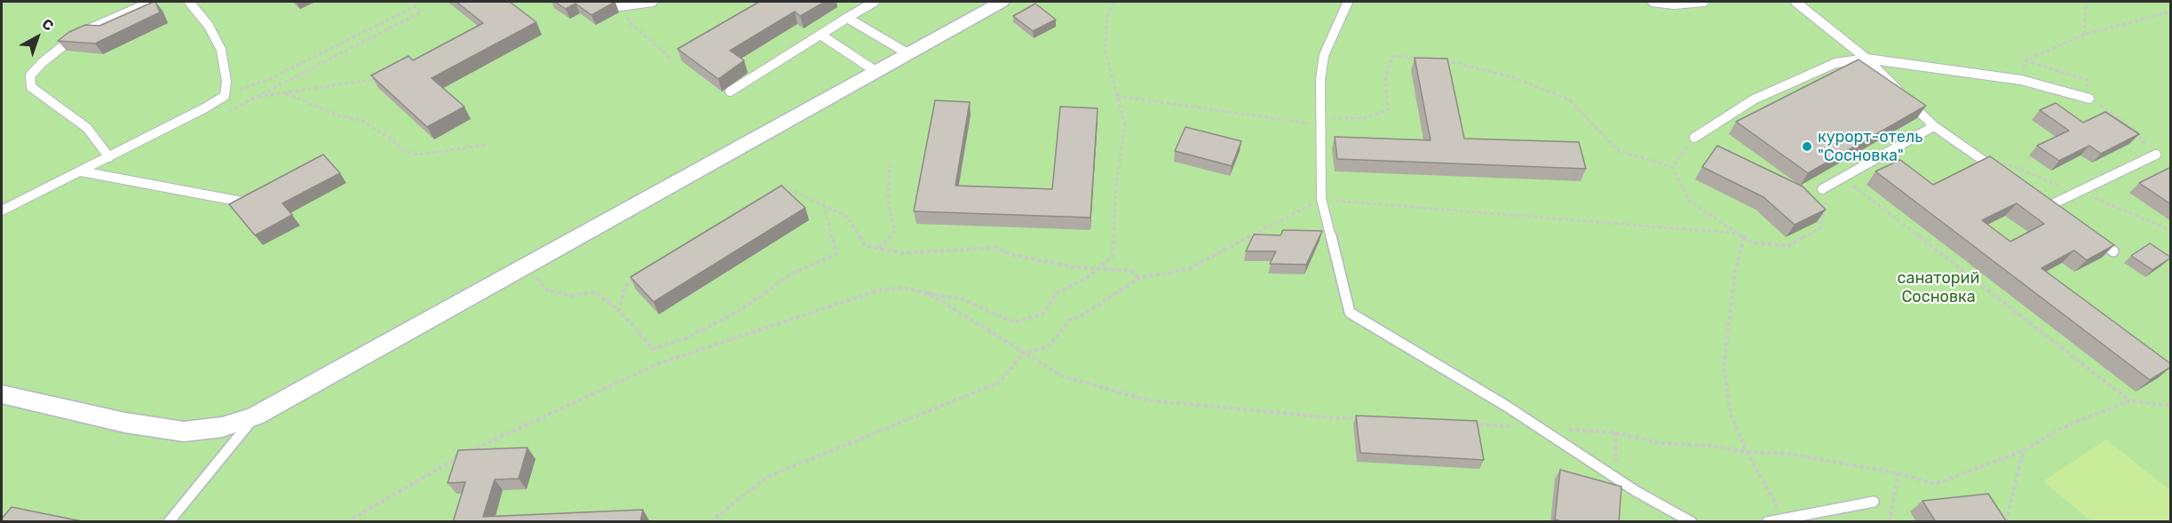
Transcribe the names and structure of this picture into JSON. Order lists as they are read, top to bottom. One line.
{"parks":["санаторий Сосновка"],"places":["курорт-отель \"Сосновка\""],"north":"top right"}
